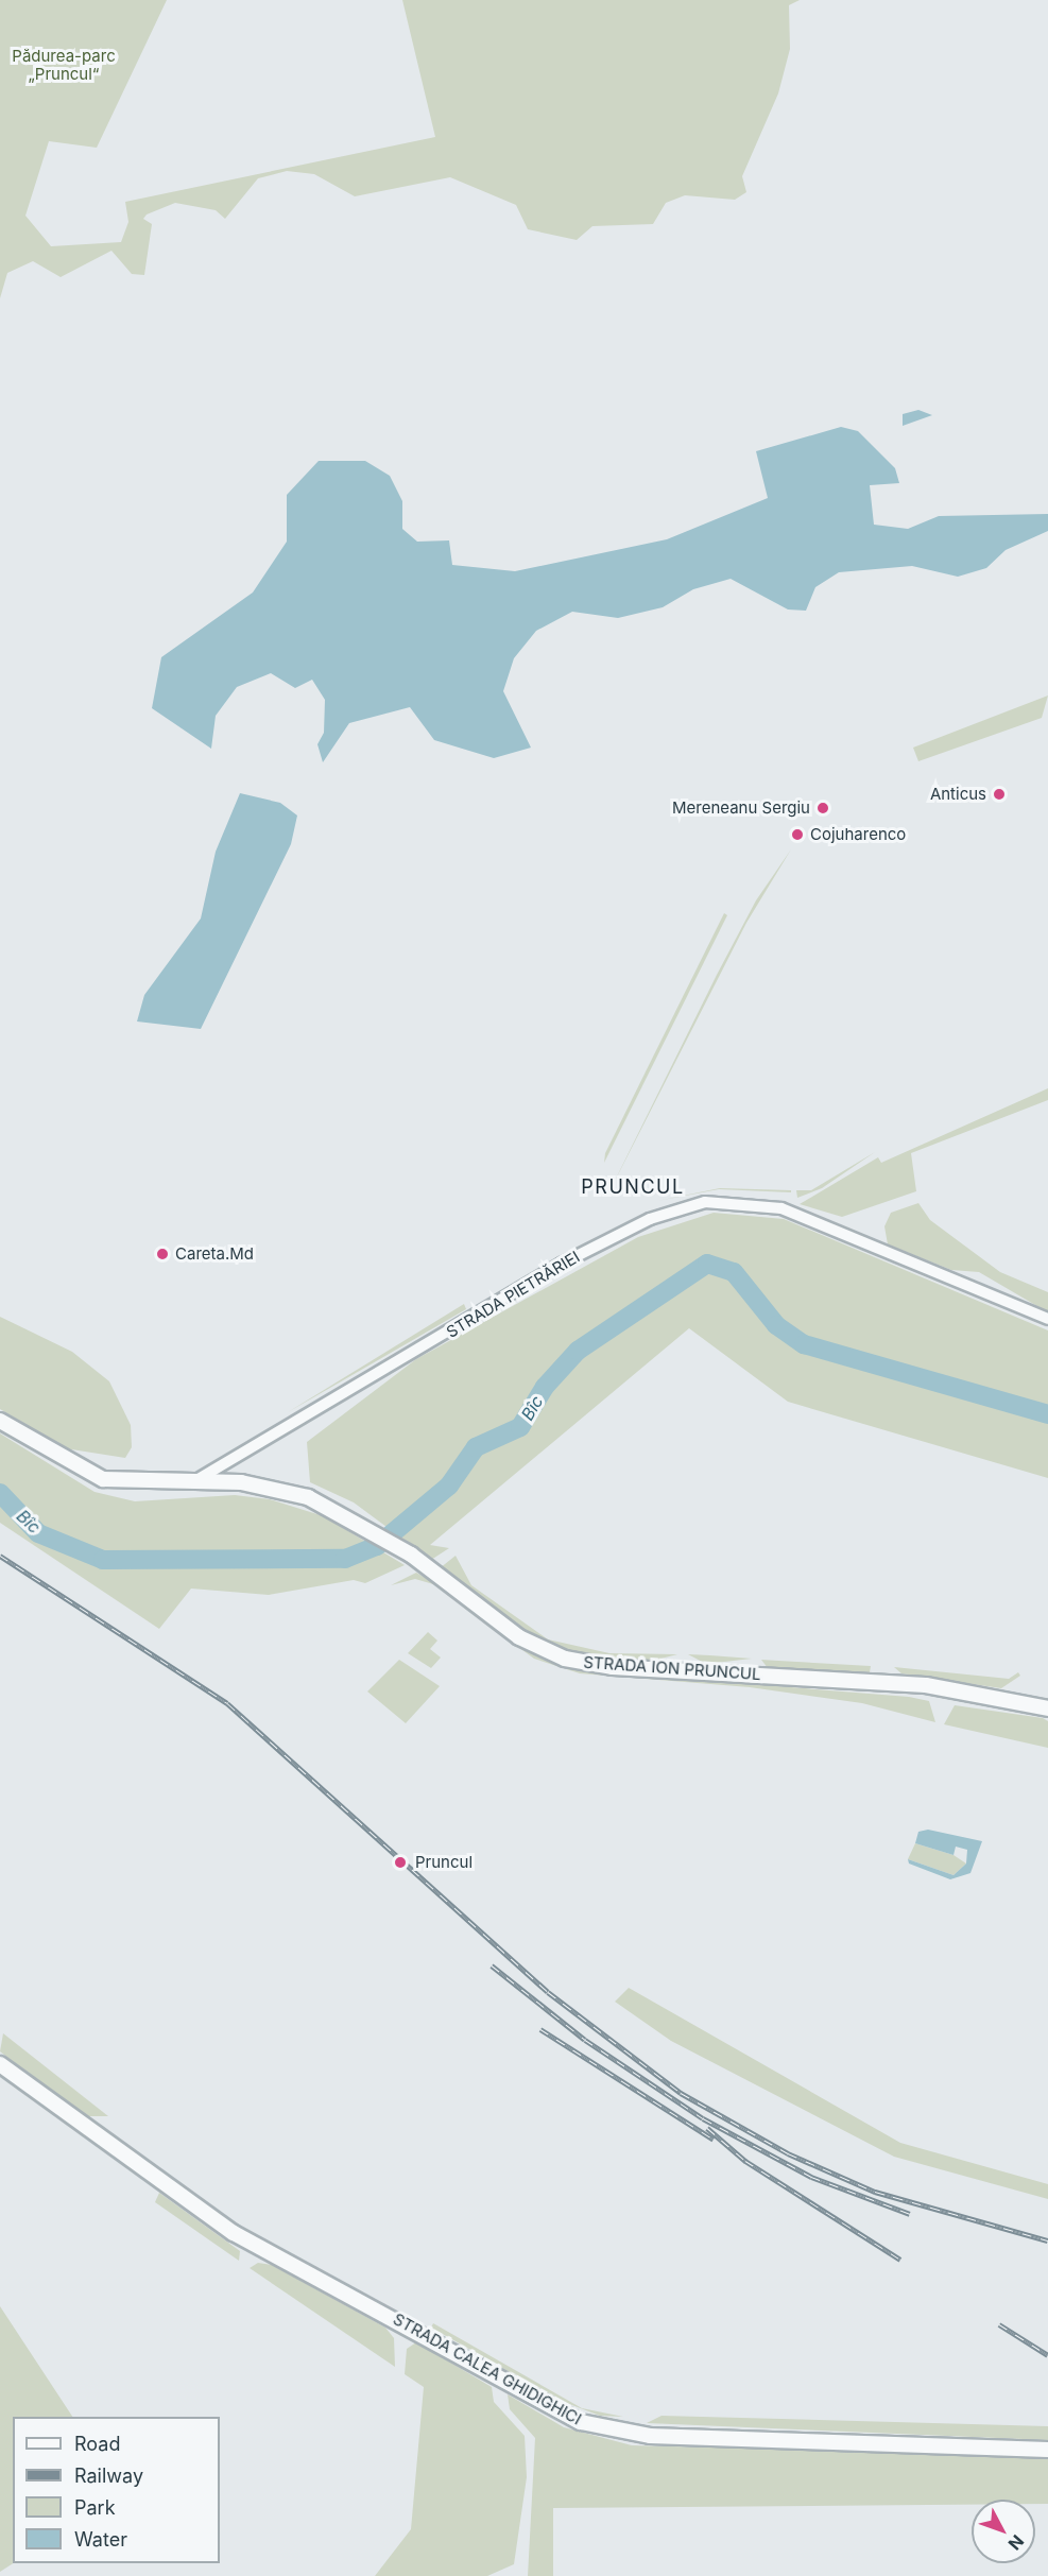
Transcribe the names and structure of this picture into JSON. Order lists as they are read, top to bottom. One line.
{"streets":{"street":["STRADA PIETRĂRIEI","STRADA ION PRUNCUL","STRADA CALEA GHIDIGHICI"]},"crossings":[["STRADA PIETRĂRIEI","STRADA ION PRUNCUL"]],"districts":["PRUNCUL"],"water":["Bîc"],"parks":["Pădurea-parc „Pruncul“"],"places":["Anticus","Mereneanu Sergiu","Cojuharenco","Careta.Md","Pruncul"],"legend":["Road","Railway","Park","Water"],"north":"bottom right"}
